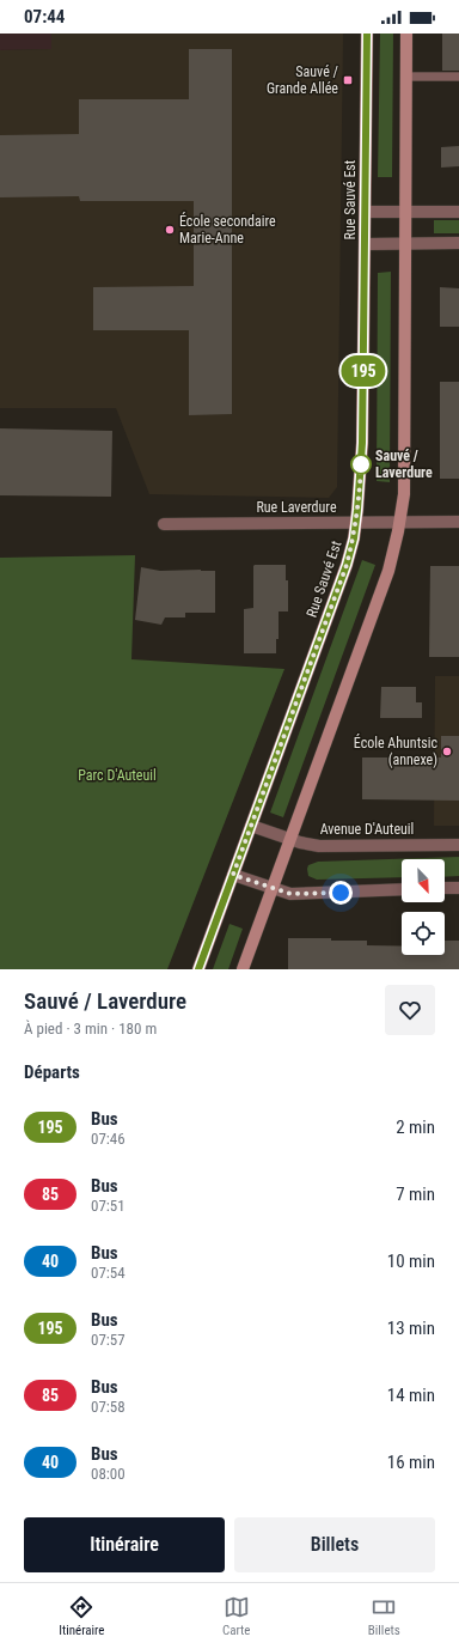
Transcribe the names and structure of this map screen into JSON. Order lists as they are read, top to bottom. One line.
{"streets":{"main road":["Rue Sauvé Est"],"street":["Rue Laverdure","Avenue D'Auteuil"]},"crossings":[["Rue Sauvé Est","Rue Laverdure"],["Rue Sauvé Est","Avenue D'Auteuil"]],"parks":["Parc D'Auteuil"],"places":{"transit":["Sauvé / Grande Allée"],"other":["École secondaire Marie-Anne","Sauvé / Laverdure","École Ahuntsic (annexe)"]},"lines":["bus line 195"],"north":"bottom right","page":{"status":"07:44","on_map":"195","heading":[["Sauvé / Laverdure","À pied · 3 min · 180 m"],"Départs"],"list":[{"mark":"195","name":"Bus","note":"07:46","value":"2 min"},{"mark":"85","name":"Bus","note":"07:51","value":"7 min"},{"mark":"40","name":"Bus","note":"07:54","value":"10 min"},{"mark":"195","name":"Bus","note":"07:57","value":"13 min"},{"mark":"85","name":"Bus","note":"07:58","value":"14 min"},{"mark":"40","name":"Bus","note":"08:00","value":"16 min"}],"buttons":["Itinéraire","Billets"],"tabs":["Itinéraire","Carte","Billets"]}}
